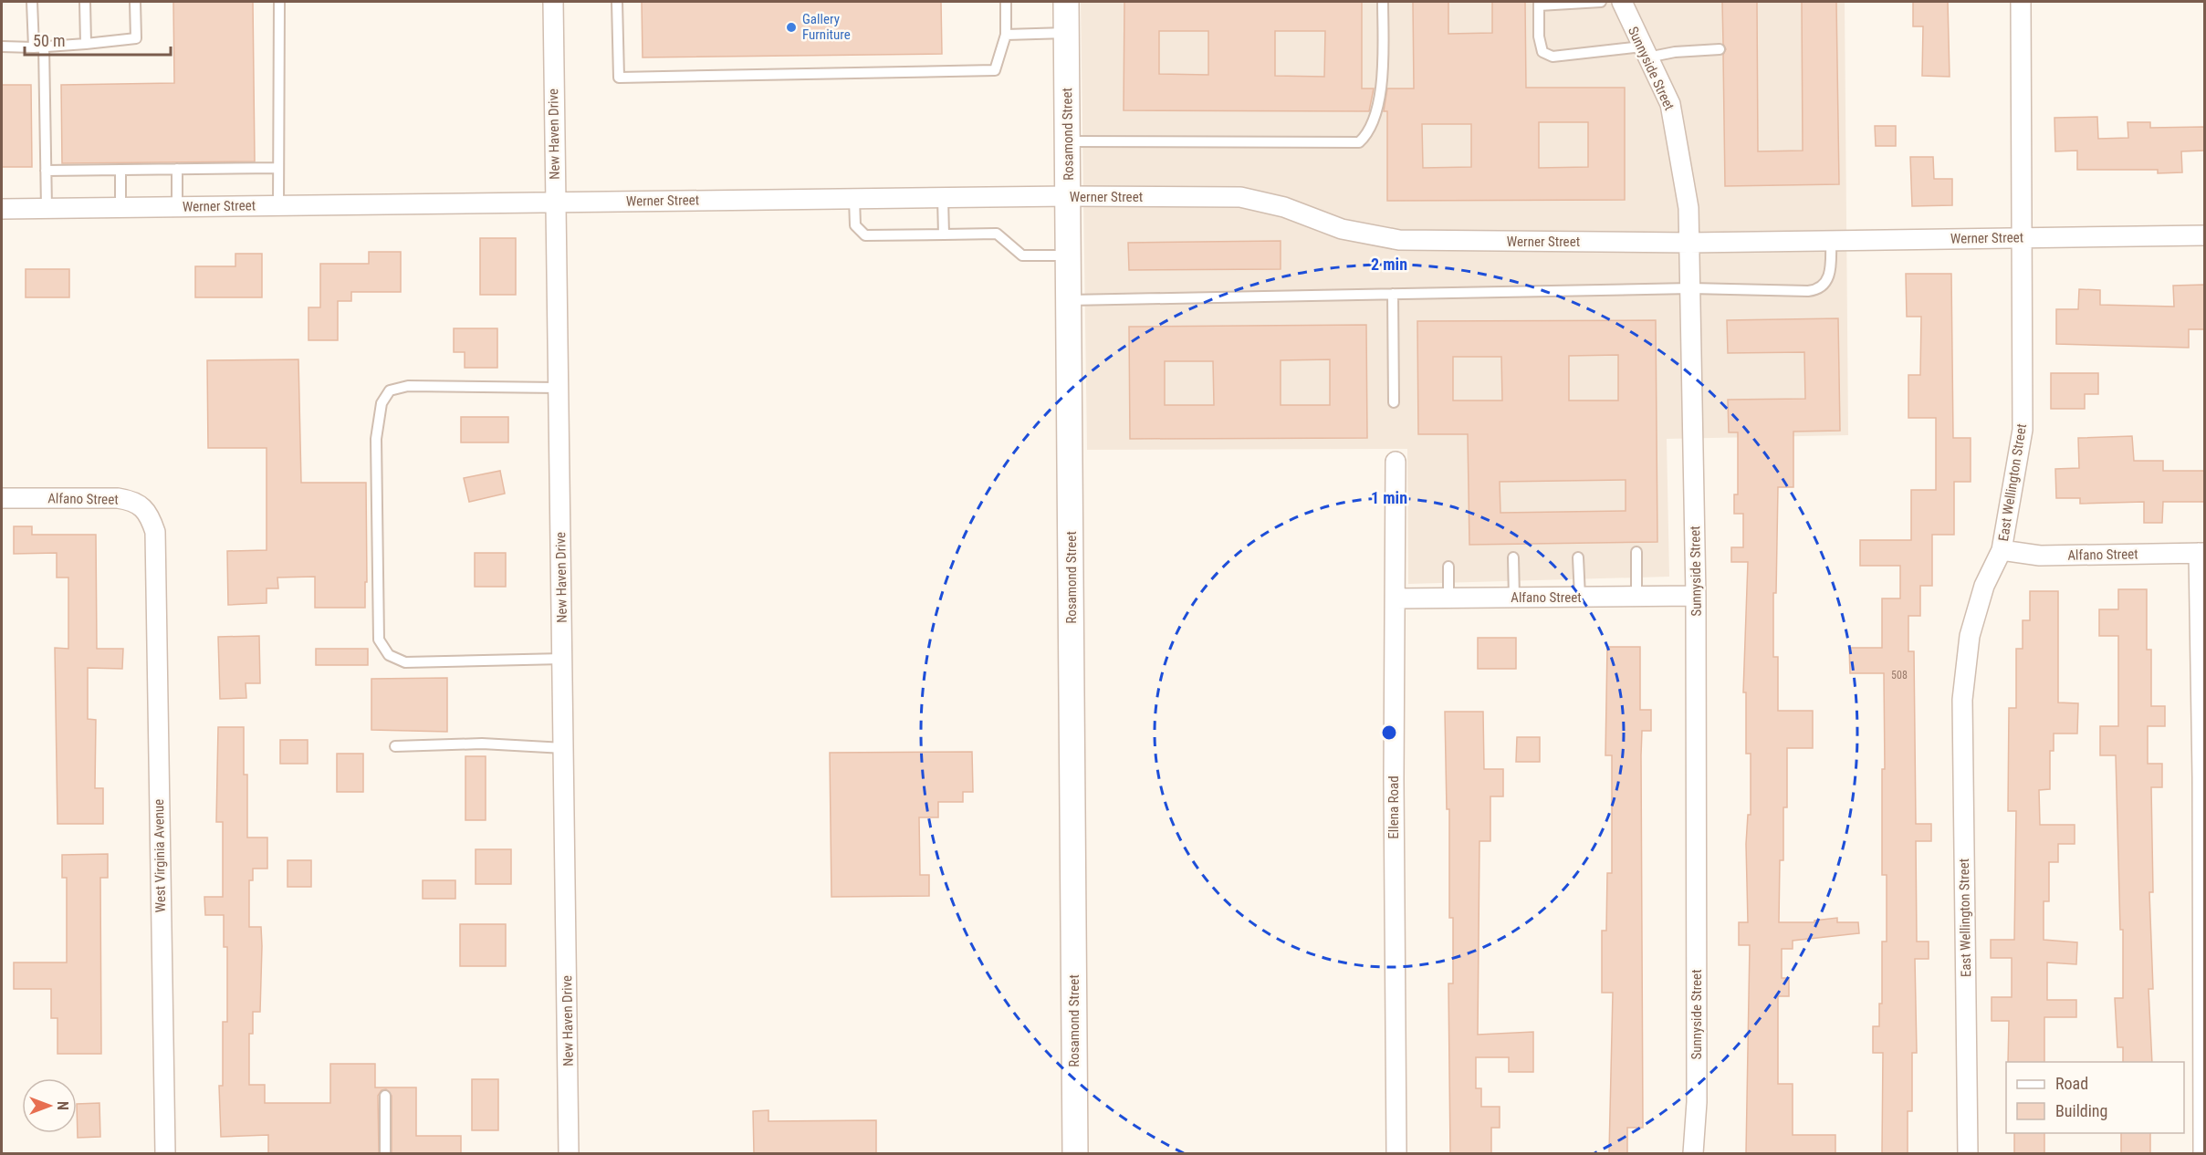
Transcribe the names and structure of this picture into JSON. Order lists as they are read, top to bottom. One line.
{"streets":{"street":["Sunnyside Street","New Haven Drive","Rosamond Street","Werner Street","East Wellington Street","Alfano Street","Ellena Road","West Virginia Avenue"]},"crossings":[["Sunnyside Street","Werner Street"],["Sunnyside Street","Alfano Street"],["New Haven Drive","Werner Street"],["Rosamond Street","Werner Street"],["Werner Street","East Wellington Street"],["East Wellington Street","Alfano Street"],["Alfano Street","Ellena Road"],["Alfano Street","West Virginia Avenue"]],"places":["Gallery Furniture"],"house_numbers":["508"],"legend":["Road","Building"],"scale_bar":"50 m","north":"right","rings":["2 min","1 min"]}
